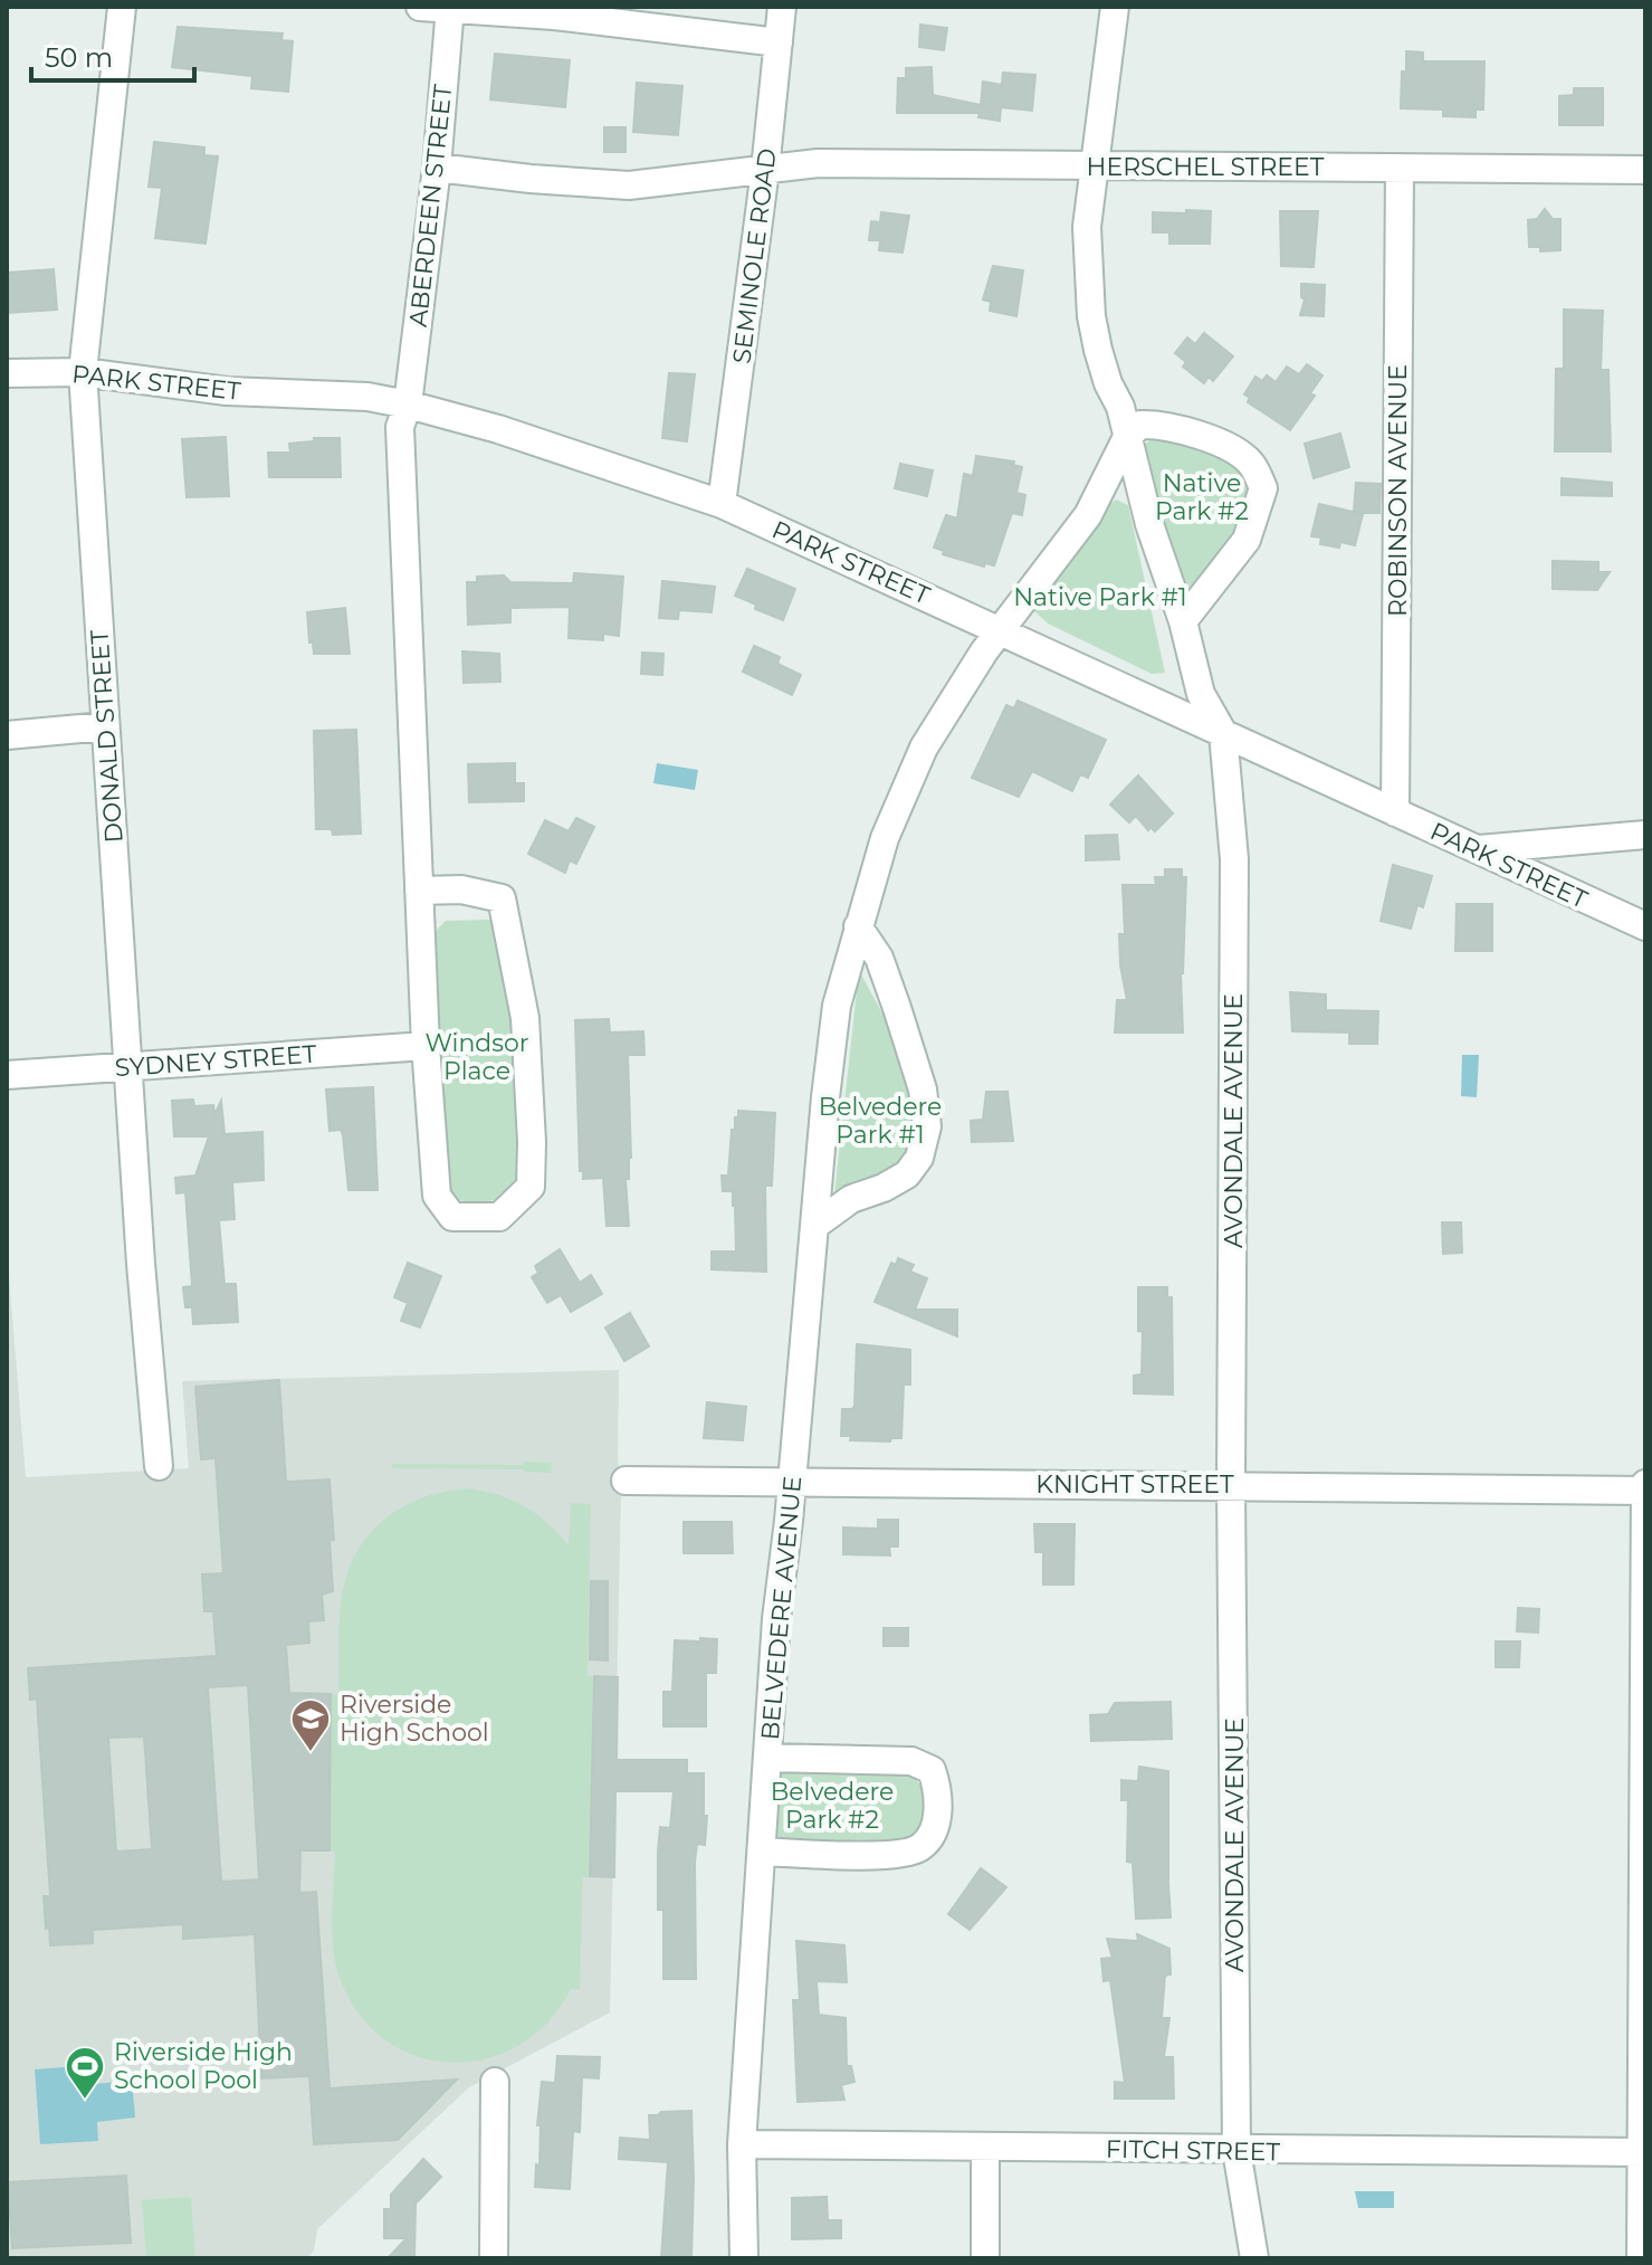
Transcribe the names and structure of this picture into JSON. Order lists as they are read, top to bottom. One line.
{"streets":{"street":["HERSCHEL STREET","ABERDEEN STREET","SEMINOLE ROAD","PARK STREET","ROBINSON AVENUE","DONALD STREET","SYDNEY STREET","AVONDALE AVENUE","KNIGHT STREET","BELVEDERE AVENUE","FITCH STREET"]},"crossings":[["HERSCHEL STREET","ABERDEEN STREET"],["HERSCHEL STREET","SEMINOLE ROAD"],["HERSCHEL STREET","ROBINSON AVENUE"],["HERSCHEL STREET","AVONDALE AVENUE"],["ABERDEEN STREET","PARK STREET"],["SEMINOLE ROAD","PARK STREET"],["PARK STREET","ROBINSON AVENUE"],["PARK STREET","DONALD STREET"],["PARK STREET","AVONDALE AVENUE"],["PARK STREET","BELVEDERE AVENUE"],["DONALD STREET","SYDNEY STREET"],["AVONDALE AVENUE","KNIGHT STREET"],["AVONDALE AVENUE","BELVEDERE AVENUE"],["AVONDALE AVENUE","FITCH STREET"],["KNIGHT STREET","BELVEDERE AVENUE"],["BELVEDERE AVENUE","FITCH STREET"]],"parks":["Native Park #2","Native Park #1","Windsor Place","Belvedere Park #1","Belvedere Park #2"],"places":{"school or university":["Riverside High School"],"sports":["Riverside High School Pool"]},"scale_bar":"50 m"}
